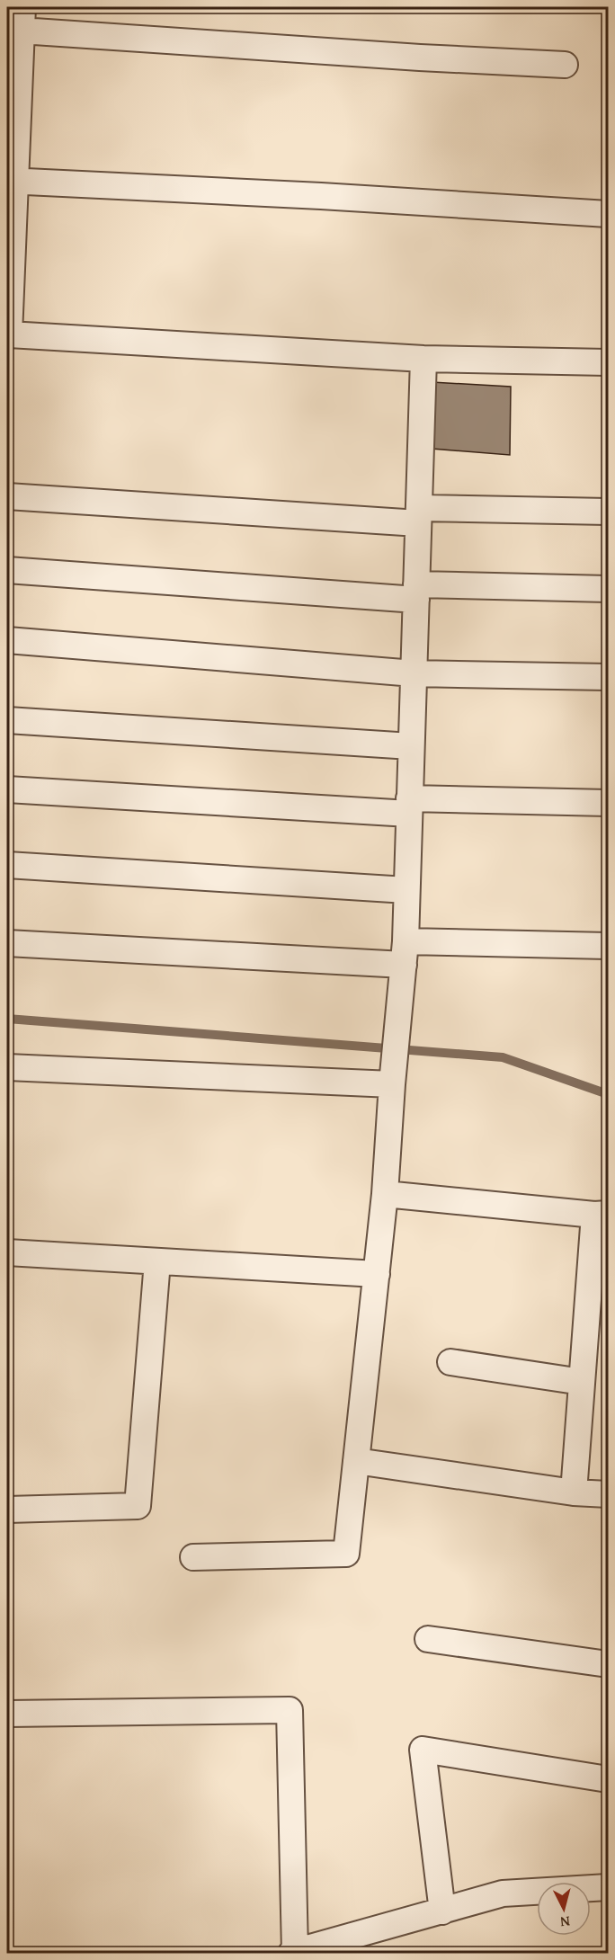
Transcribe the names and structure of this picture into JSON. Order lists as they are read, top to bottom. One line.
{"north":"bottom"}
